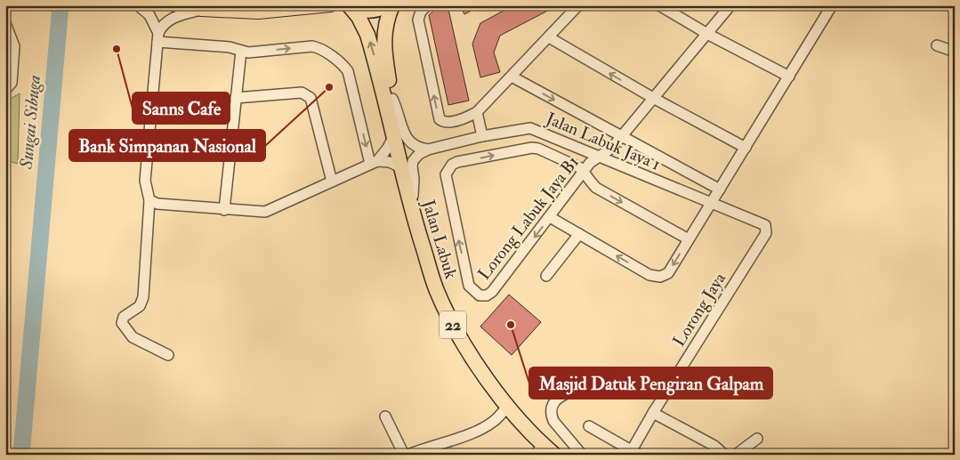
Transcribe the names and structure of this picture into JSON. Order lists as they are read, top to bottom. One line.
{"streets":{"highway":["Jalan Labuk","22"],"street":["Jalan Labuk Jaya 1","Lorong Labuk Jaya B1","Lorong Jaya"]},"crossings":[["Jalan Labuk Jaya 1","Lorong Labuk Jaya B1"],["Jalan Labuk Jaya 1","Lorong Jaya"],["Jalan Labuk","22"]],"water":["Sungai Sibuga"],"places":["Sanns Cafe","Bank Simpanan Nasional","Masjid Datuk Pengiran Galpam"]}
